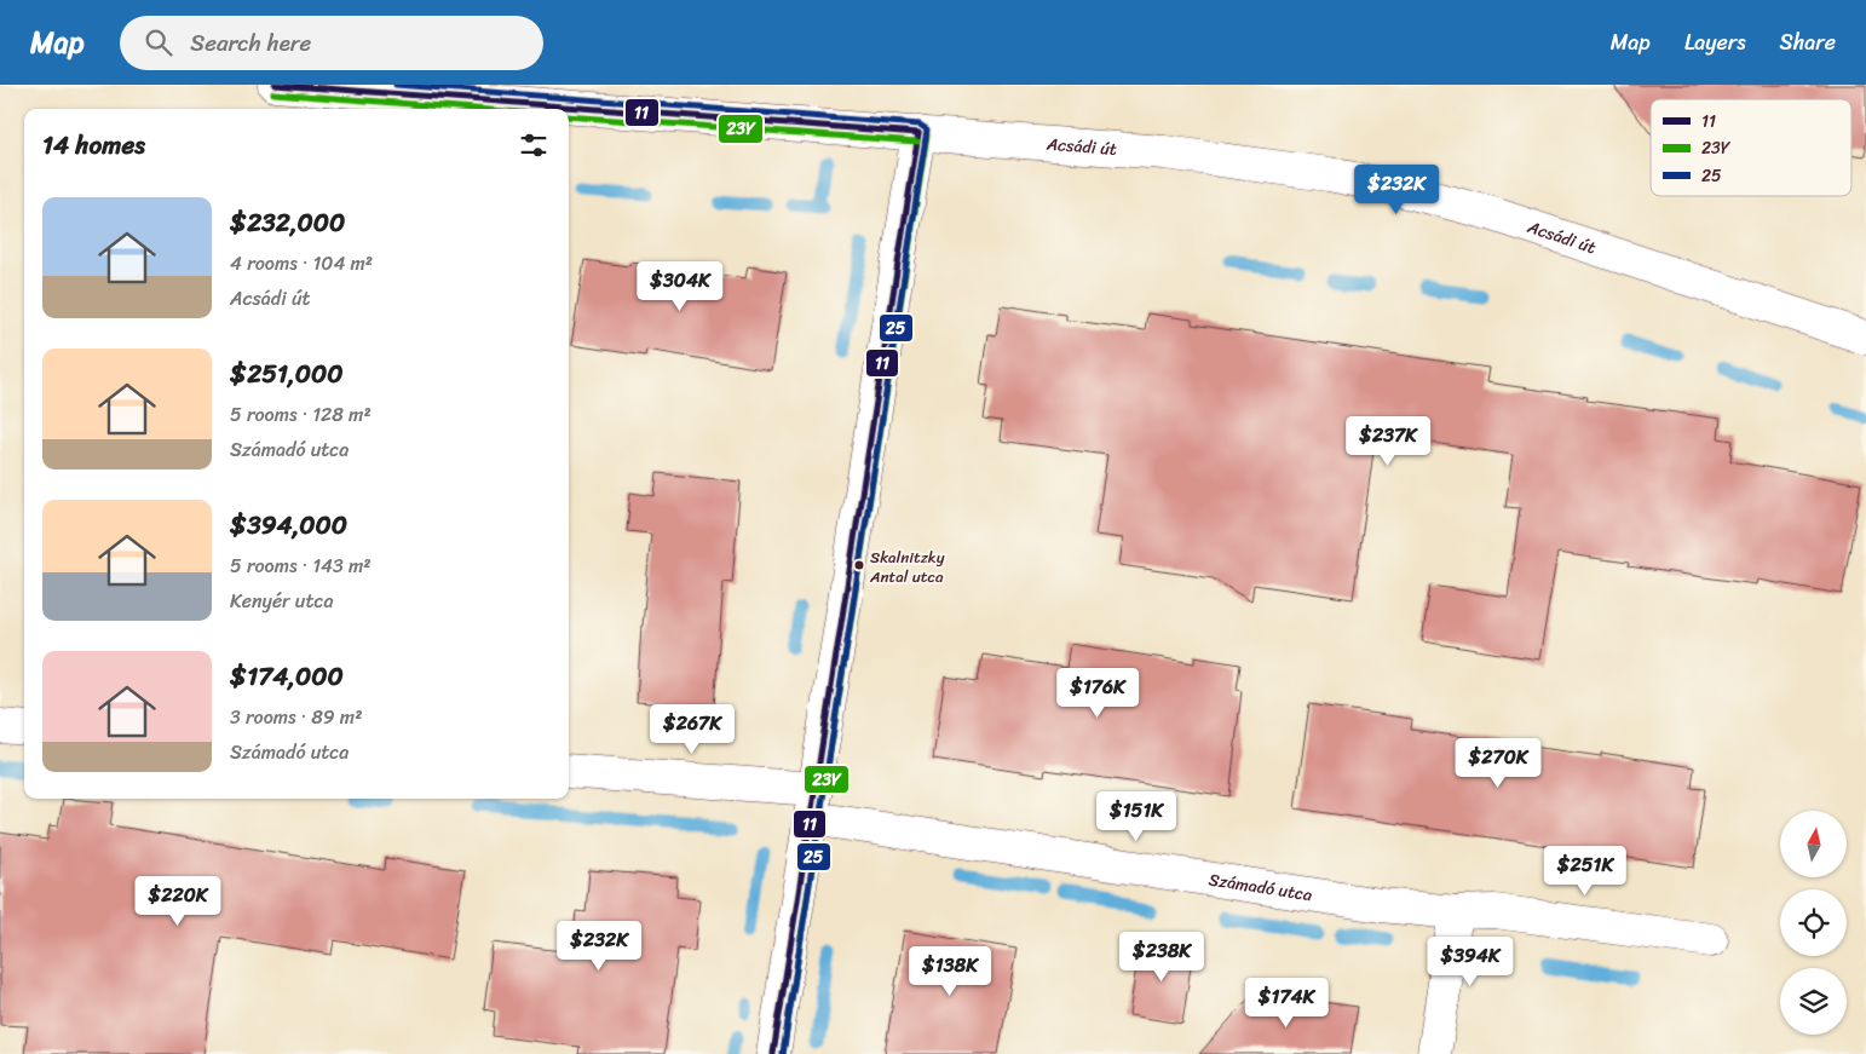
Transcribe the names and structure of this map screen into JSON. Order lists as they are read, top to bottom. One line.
{"streets":{"street":["Acsádi út","Számadó utca"]},"places":["Skalnitzky Antal utca"],"lines":["transit line 11","transit line 25","transit line 23Y"],"legend":["11","23Y","25"],"north":"top","page":{"header":"Map","search":"Search here","nav":["Map","Layers","Share"],"heading":"14 homes","price":["$232K","$304K","$237K","$176K","$267K","$270K","$151K","$251K","$220K","$232K","$238K","$394K","$138K","$174K"],"list":[{"name":"$232,000","note":"4 rooms · 104 m² · Acsádi út"},{"name":"$251,000","note":"5 rooms · 128 m² · Számadó utca"},{"name":"$394,000","note":"5 rooms · 143 m² · Kenyér utca"},{"name":"$174,000","note":"3 rooms · 89 m² · Számadó utca"}]}}
